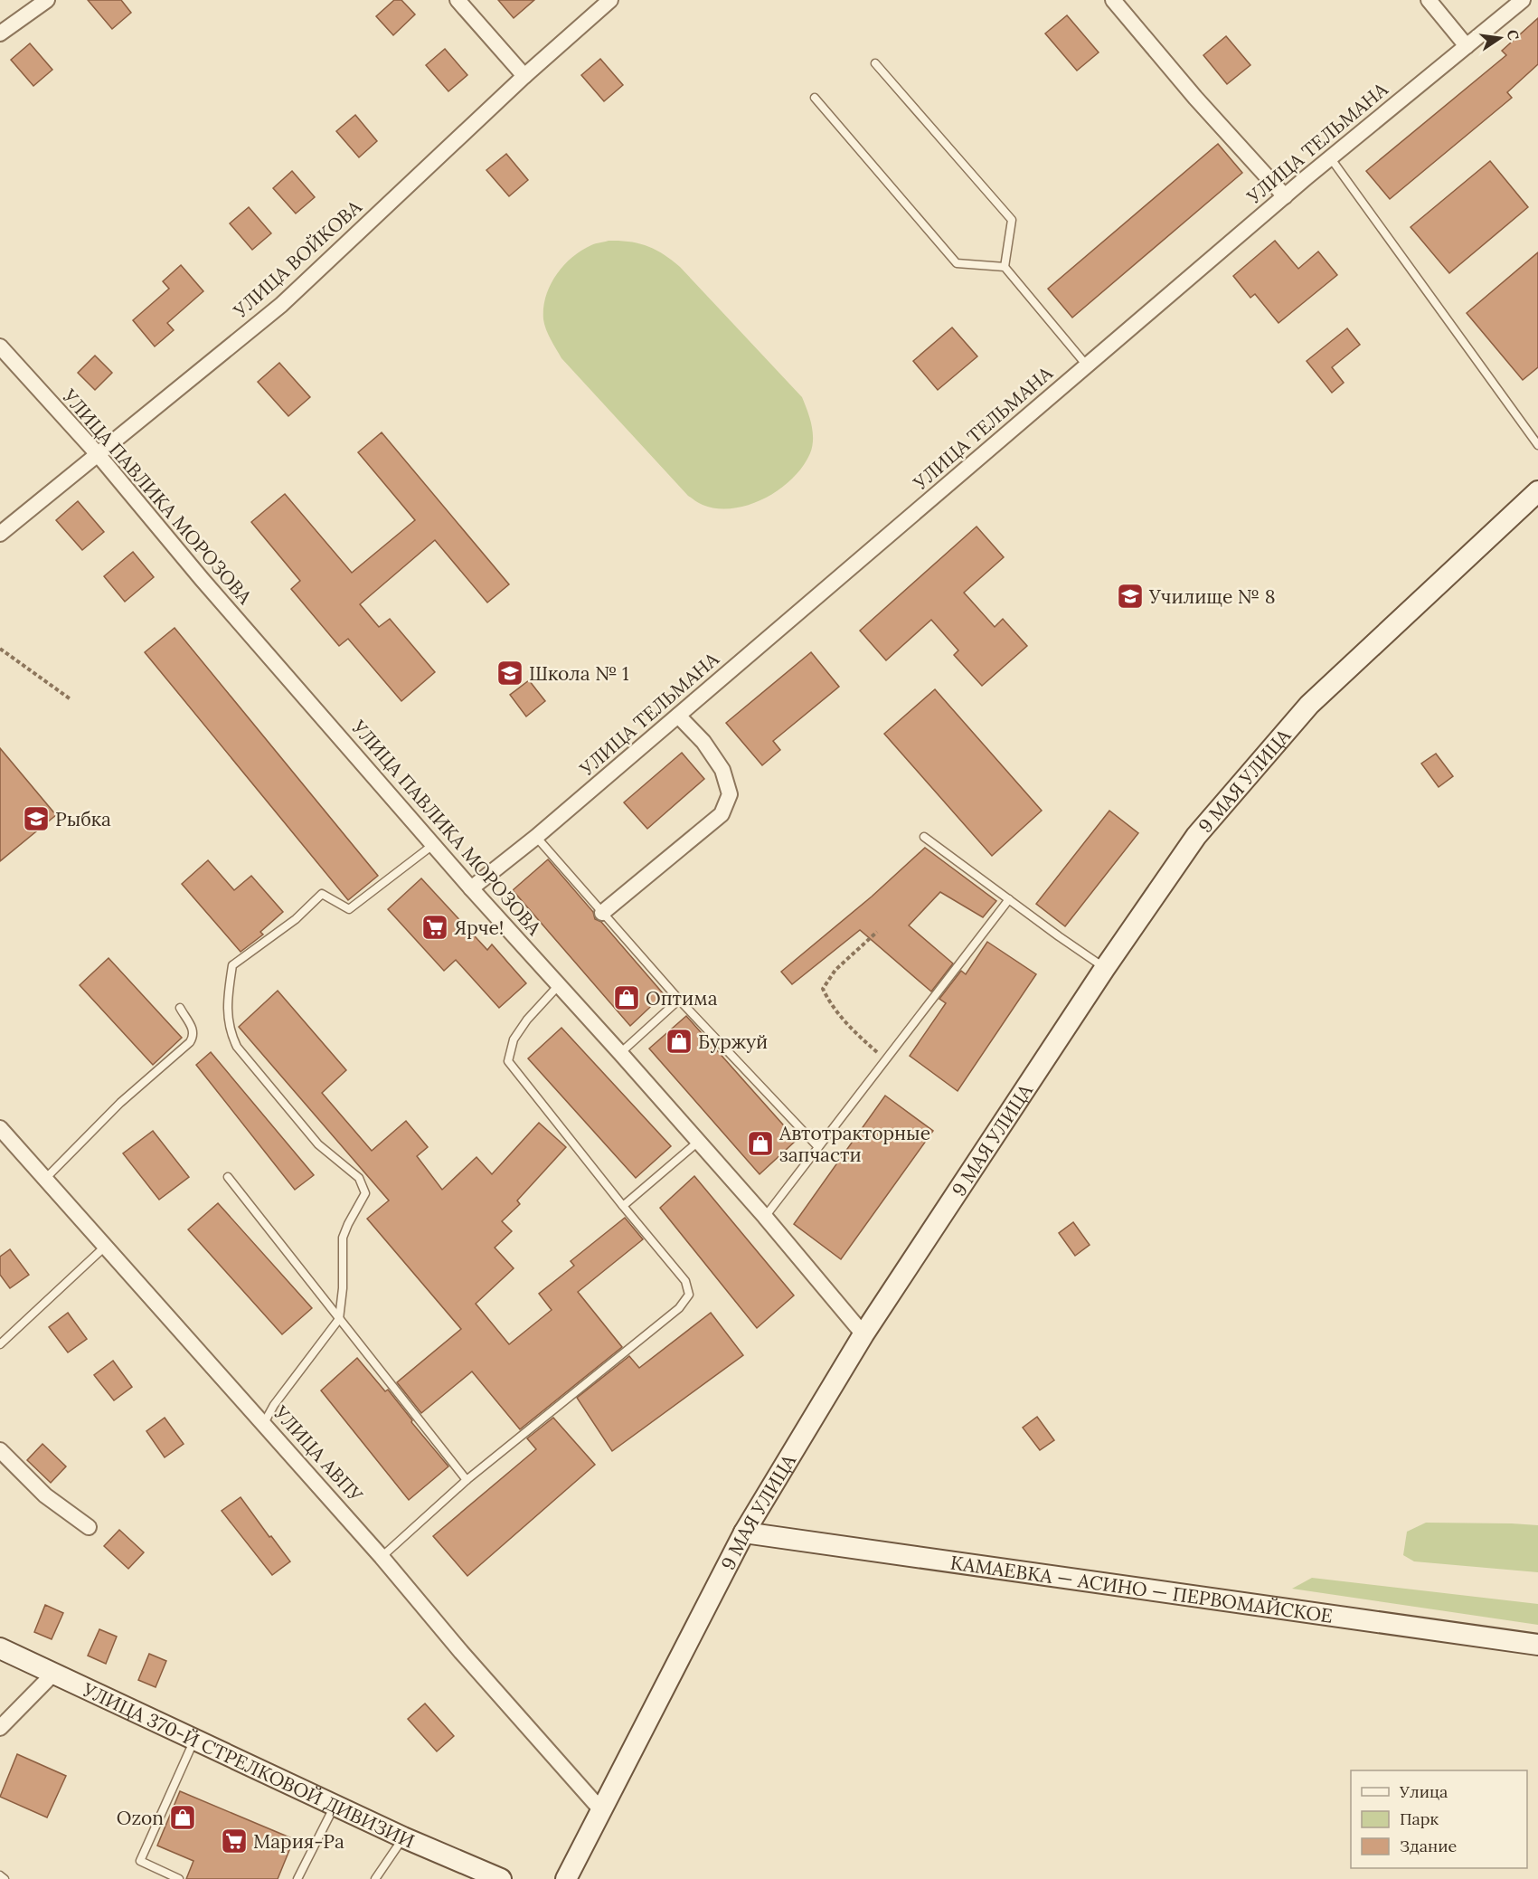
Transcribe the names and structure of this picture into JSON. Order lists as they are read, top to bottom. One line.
{"streets":{"main road":["9 МАЯ УЛИЦА","КАМАЕВКА — АСИНО — ПЕРВОМАЙСКОЕ","УЛИЦА 370-Й СТРЕЛКОВОЙ ДИВИЗИИ"],"street":["УЛИЦА ТЕЛЬМАНА","УЛИЦА ВОЙКОВА","УЛИЦА ПАВЛИКА МОРОЗОВА","УЛИЦА АВПУ"]},"crossings":[["УЛИЦА ТЕЛЬМАНА","УЛИЦА ПАВЛИКА МОРОЗОВА"],["УЛИЦА ВОЙКОВА","УЛИЦА ПАВЛИКА МОРОЗОВА"],["УЛИЦА ПАВЛИКА МОРОЗОВА","9 МАЯ УЛИЦА"],["9 МАЯ УЛИЦА","УЛИЦА АВПУ"],["9 МАЯ УЛИЦА","КАМАЕВКА — АСИНО — ПЕРВОМАЙСКОЕ"]],"places":{"school or university":["Училище № 8","Школа № 1","Рыбка"],"supermarket":["Ярче!","Мария-Ра"],"shop":["Оптима","Буржуй","Автотракторные запчасти","Ozon"]},"legend":["Улица","Парк","Здание"],"north":"right"}
